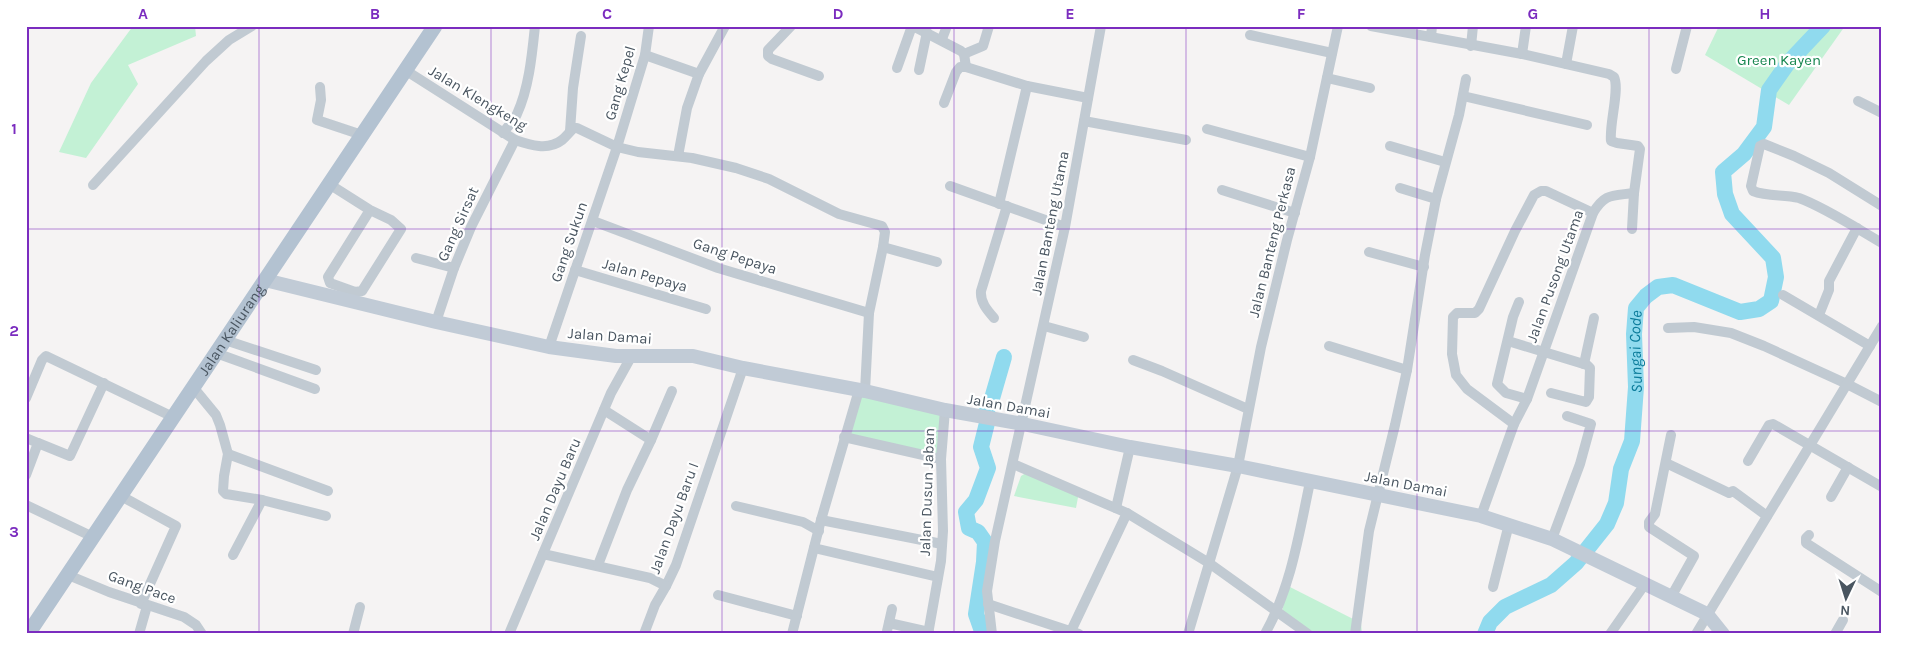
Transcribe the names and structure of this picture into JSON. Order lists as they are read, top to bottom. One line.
{"streets":{"main road":["Jalan Kaliurang","Jalan Damai"],"street":["Gang Kepel","Jalan Klengkeng","Jalan Banteng Utama","Gang Sirsat","Gang Sukun","Jalan Banteng Perkasa","Gang Pepaya","Jalan Pepaya","Jalan Pusong Utama","Jalan Dayu Baru","Jalan Dusun Jaban","Jalan Dayu Baru I","Gang Pace"]},"crossings":[["Gang Kepel","Gang Sukun"],["Jalan Klengkeng","Gang Sirsat"],["Jalan Klengkeng","Jalan Kaliurang"],["Jalan Banteng Utama","Jalan Damai"],["Gang Sirsat","Jalan Damai"],["Gang Sukun","Gang Pepaya"],["Gang Sukun","Jalan Pepaya"],["Gang Sukun","Jalan Damai"],["Jalan Banteng Perkasa","Jalan Damai"],["Jalan Pusong Utama","Jalan Damai"],["Jalan Kaliurang","Jalan Damai"],["Jalan Kaliurang","Gang Pace"],["Jalan Damai","Jalan Dayu Baru"],["Jalan Damai","Jalan Dusun Jaban"],["Jalan Damai","Jalan Dayu Baru I"],["Jalan Dayu Baru","Jalan Dayu Baru I"]],"water":["Sungai Code"],"parks":["Green Kayen"],"north":"bottom","grid":{"columns":["A","B","C","D","E","F","G","H"],"rows":["1","2","3"]}}
